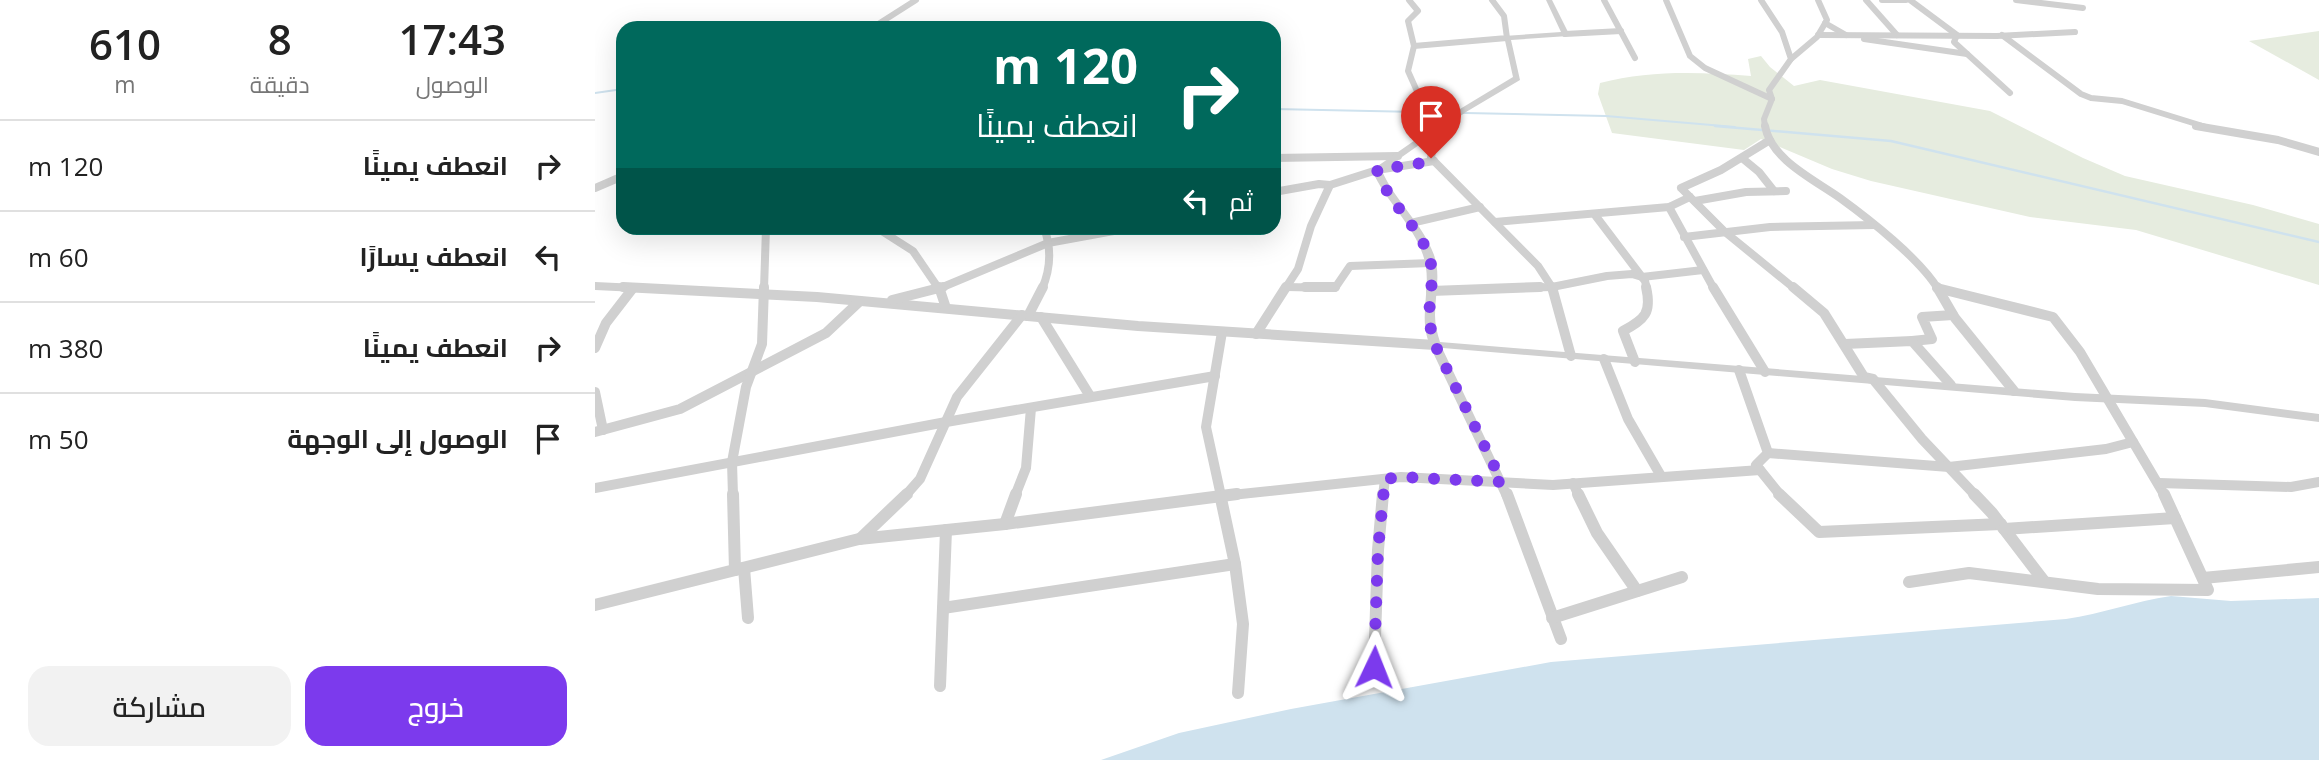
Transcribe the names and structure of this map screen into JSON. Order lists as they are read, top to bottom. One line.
{"page":{"eta":["17:43","الوصول","8","دقيقة","610","m"],"turn":["120 m","انعطف يمينًا"],"list":[{"name":"انعطف يمينًا","value":"120 m"},{"name":"انعطف يسارًا","value":"60 m"},{"name":"انعطف يمينًا","value":"380 m"},{"name":"الوصول إلى الوجهة","value":"50 m"}],"then":"ثم","buttons":["خروج","مشاركة"]}}
